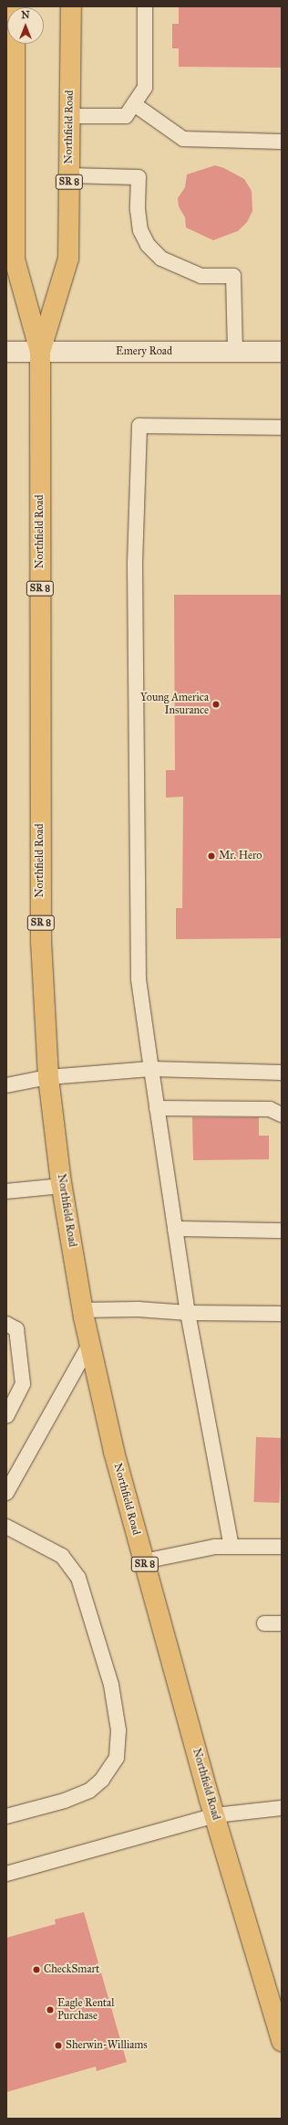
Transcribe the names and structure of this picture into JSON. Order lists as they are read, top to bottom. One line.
{"streets":{"main road":["Northfield Road","SR 8","Emery Road"]},"crossings":[["Northfield Road","Emery Road"]],"places":["Young America Insurance","Mr. Hero","CheckSmart","Eagle Rental Purchase","Sherwin-Williams"],"north":"top"}
